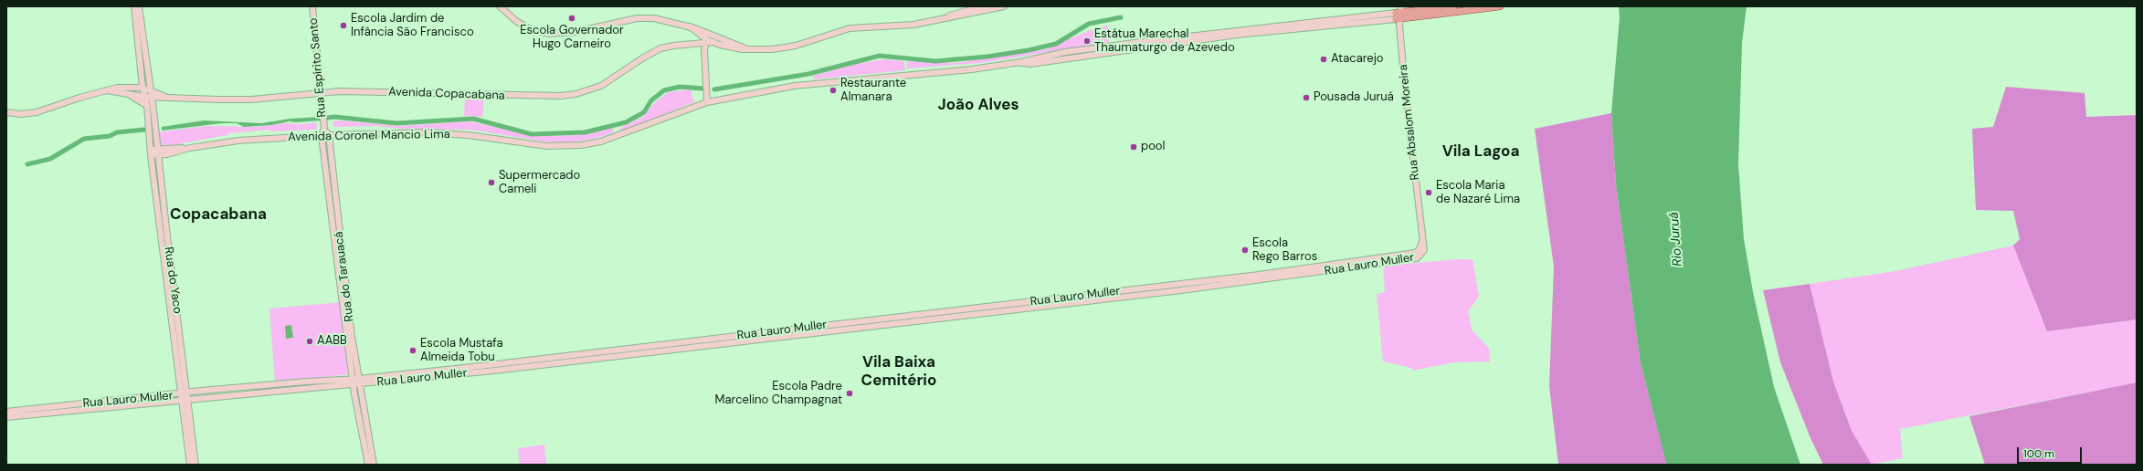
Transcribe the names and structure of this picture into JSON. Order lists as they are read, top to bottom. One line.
{"streets":{"street":["Rua Espírito Santo","Avenida Copacabana","Rua Absalom Moreira","Avenida Coronel Mancio Lima","Rua Lauro Muller","Rua do Tarauacá","Rua do Yaco"]},"crossings":[["Rua Espírito Santo","Avenida Copacabana"],["Rua Espírito Santo","Avenida Coronel Mancio Lima"],["Rua Espírito Santo","Rua do Tarauacá"],["Avenida Copacabana","Rua do Yaco"],["Rua Absalom Moreira","Avenida Coronel Mancio Lima"],["Rua Absalom Moreira","Rua Lauro Muller"],["Avenida Coronel Mancio Lima","Rua do Yaco"],["Rua Lauro Muller","Rua do Tarauacá"],["Rua Lauro Muller","Rua do Yaco"]],"districts":["João Alves","Vila Lagoa","Copacabana","Vila Baixa Cemitério"],"water":["Rio Juruá"],"places":["Escola Governador Hugo Carneiro","Escola Jardim de Infância São Francisco","Estátua Marechal Thaumaturgo de Azevedo","Atacarejo","Restaurante Almanara","Pousada Juruá","pool","Supermercado Cameli","Escola Maria de Nazaré Lima","Escola Rego Barros","AABB","Escola Mustafa Almeida Tobu","Escola Padre Marcelino Champagnat"],"scale_bar":"100 m"}
